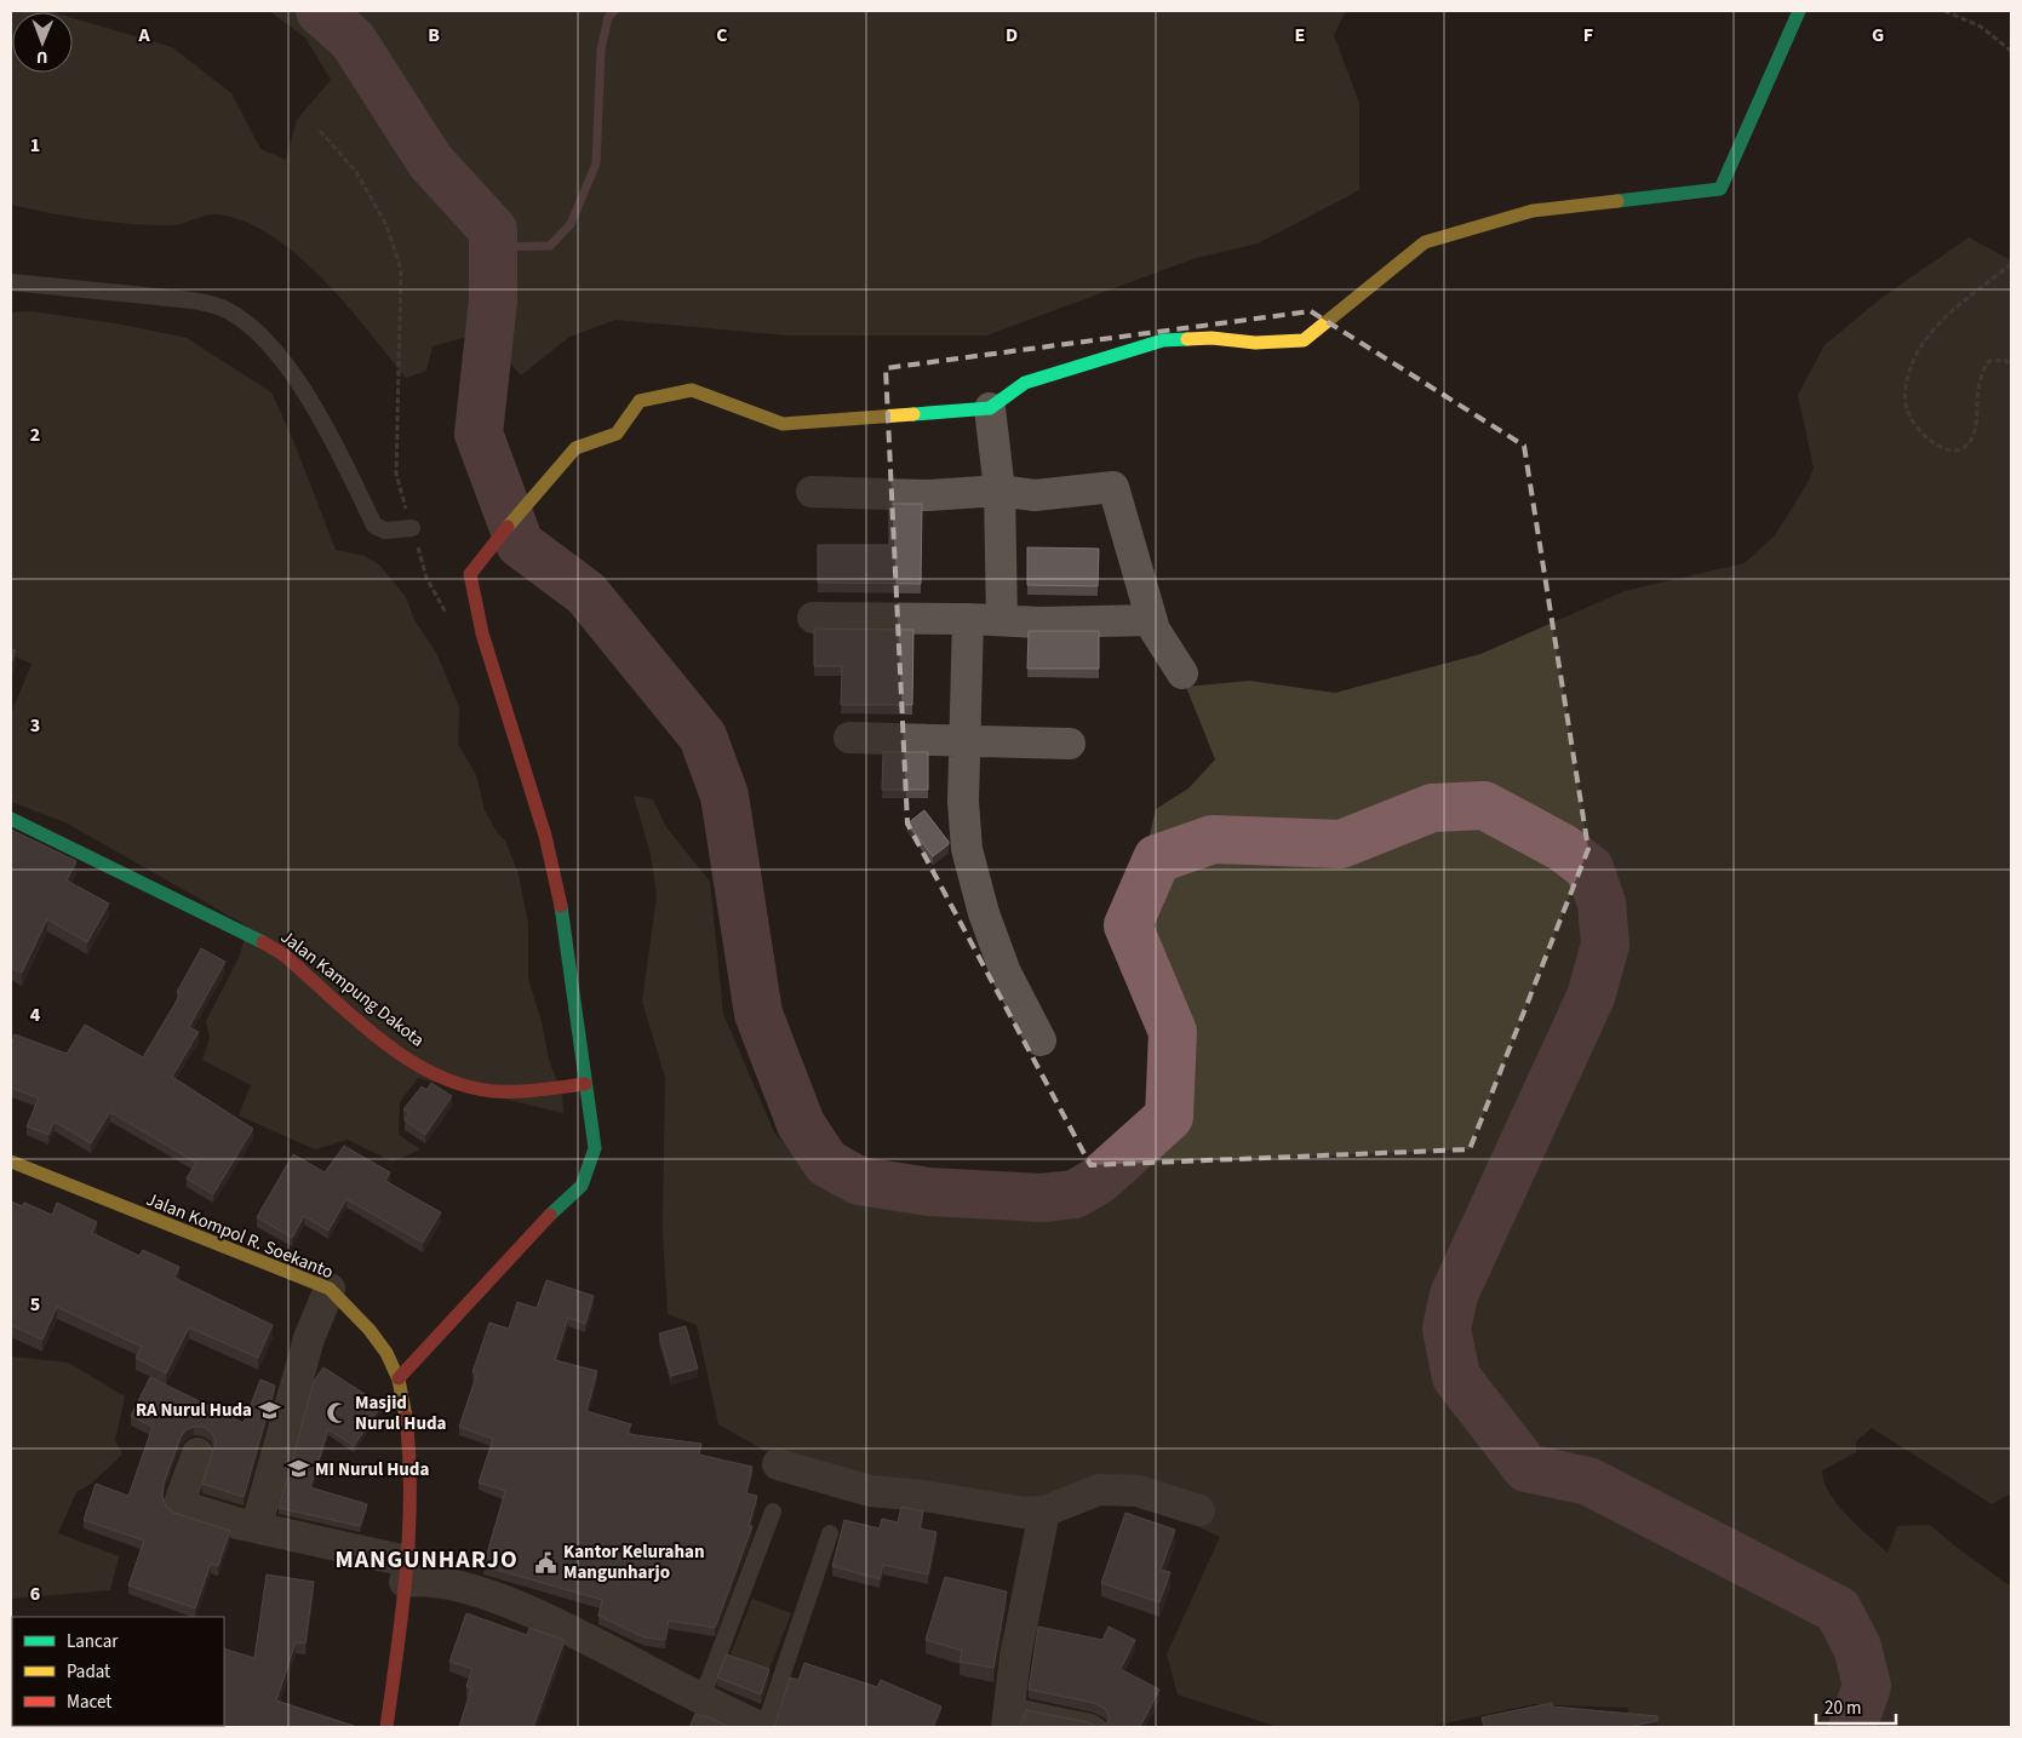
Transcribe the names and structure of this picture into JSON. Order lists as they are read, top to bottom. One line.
{"streets":{"street":["Jalan Kampung Dakota","Jalan Kompol R. Soekanto"]},"districts":["MANGUNHARJO"],"places":{"school or university":["RA Nurul Huda","MI Nurul Huda"],"mosque":["Masjid Nurul Huda"],"public building":["Kantor Kelurahan Mangunharjo"]},"legend":["Lancar","Padat","Macet"],"scale_bar":"20 m","north":"bottom","grid":{"columns":["A","B","C","D","E","F","G"],"rows":["1","2","3","4","5","6"]}}
